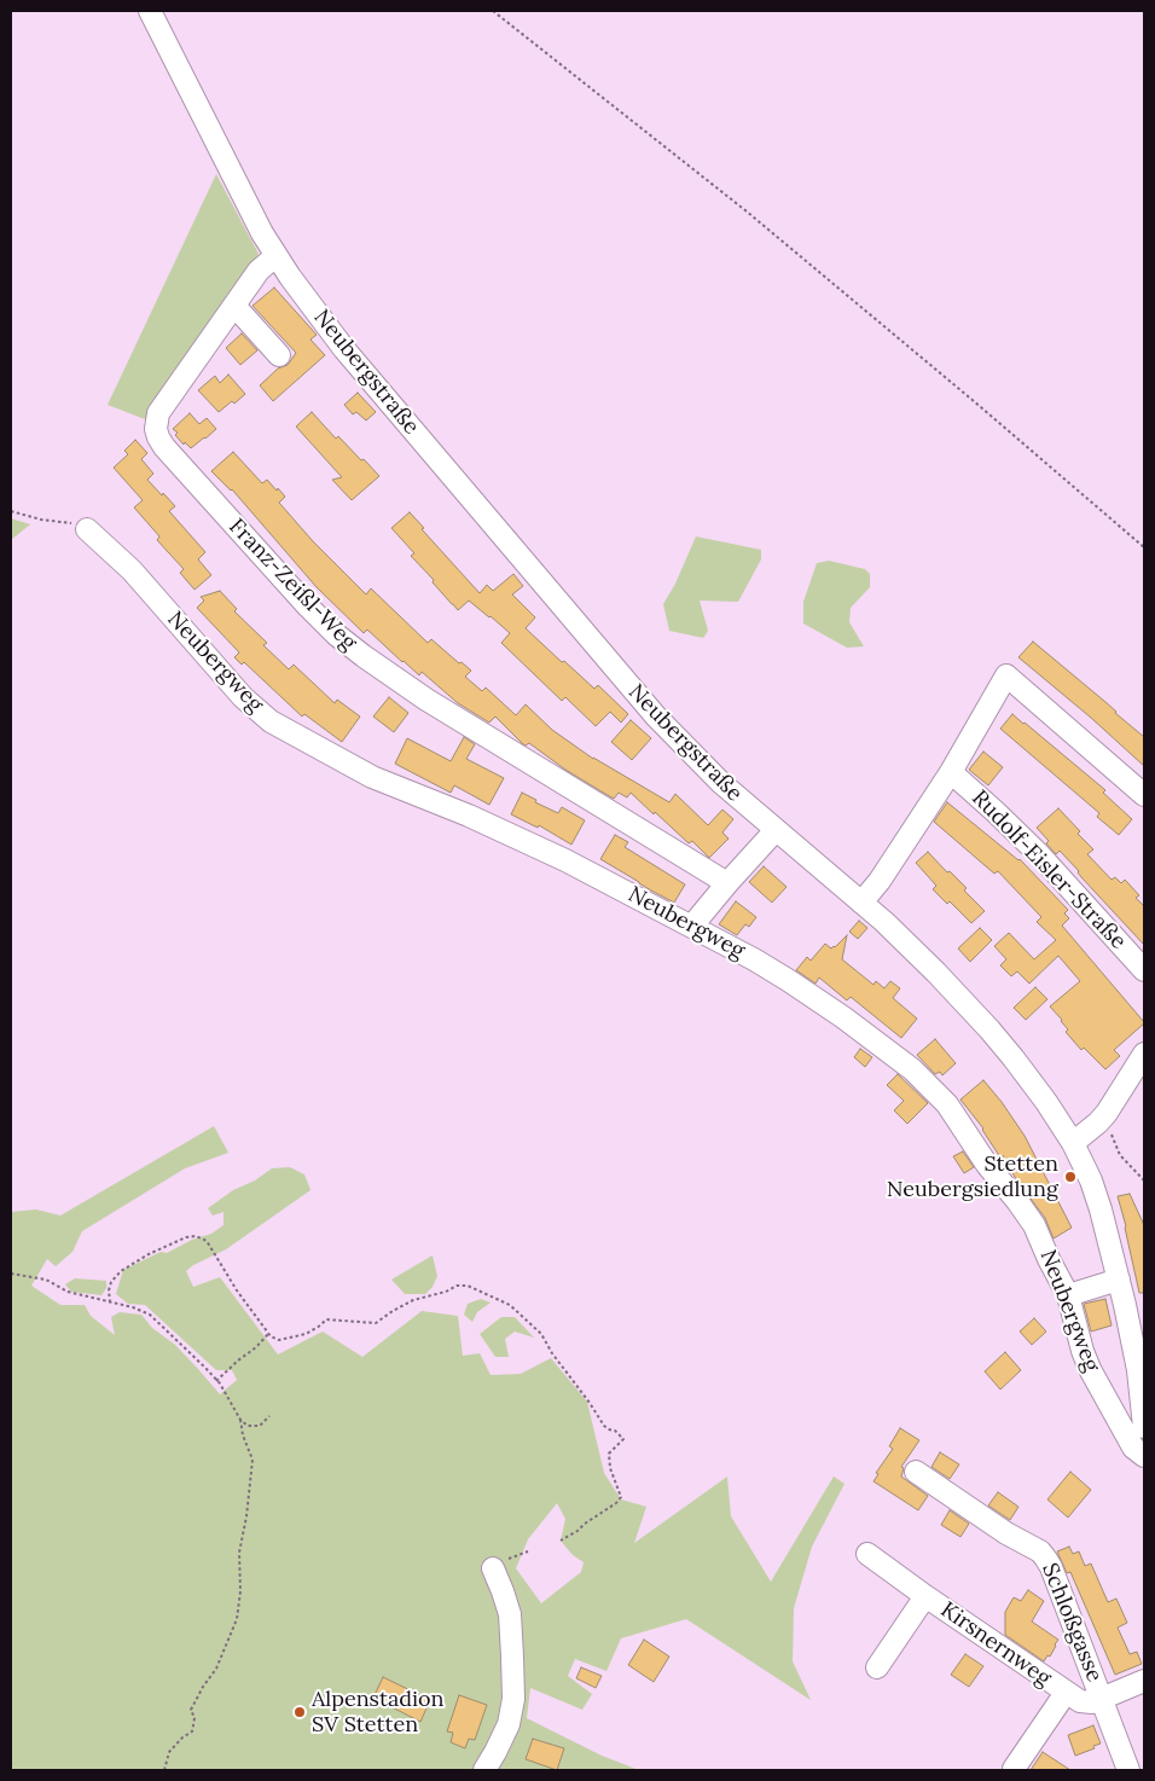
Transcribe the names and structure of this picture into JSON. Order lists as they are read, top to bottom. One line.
{"streets":{"street":["Neubergstraße","Franz-Zeißl-Weg","Neubergweg","Rudolf-Eisler-Straße","Schloßgasse","Kirsnernweg"]},"crossings":[["Neubergstraße","Franz-Zeißl-Weg"],["Schloßgasse","Kirsnernweg"]],"places":["Stetten Neubergsiedlung","Alpenstadion SV Stetten"]}
